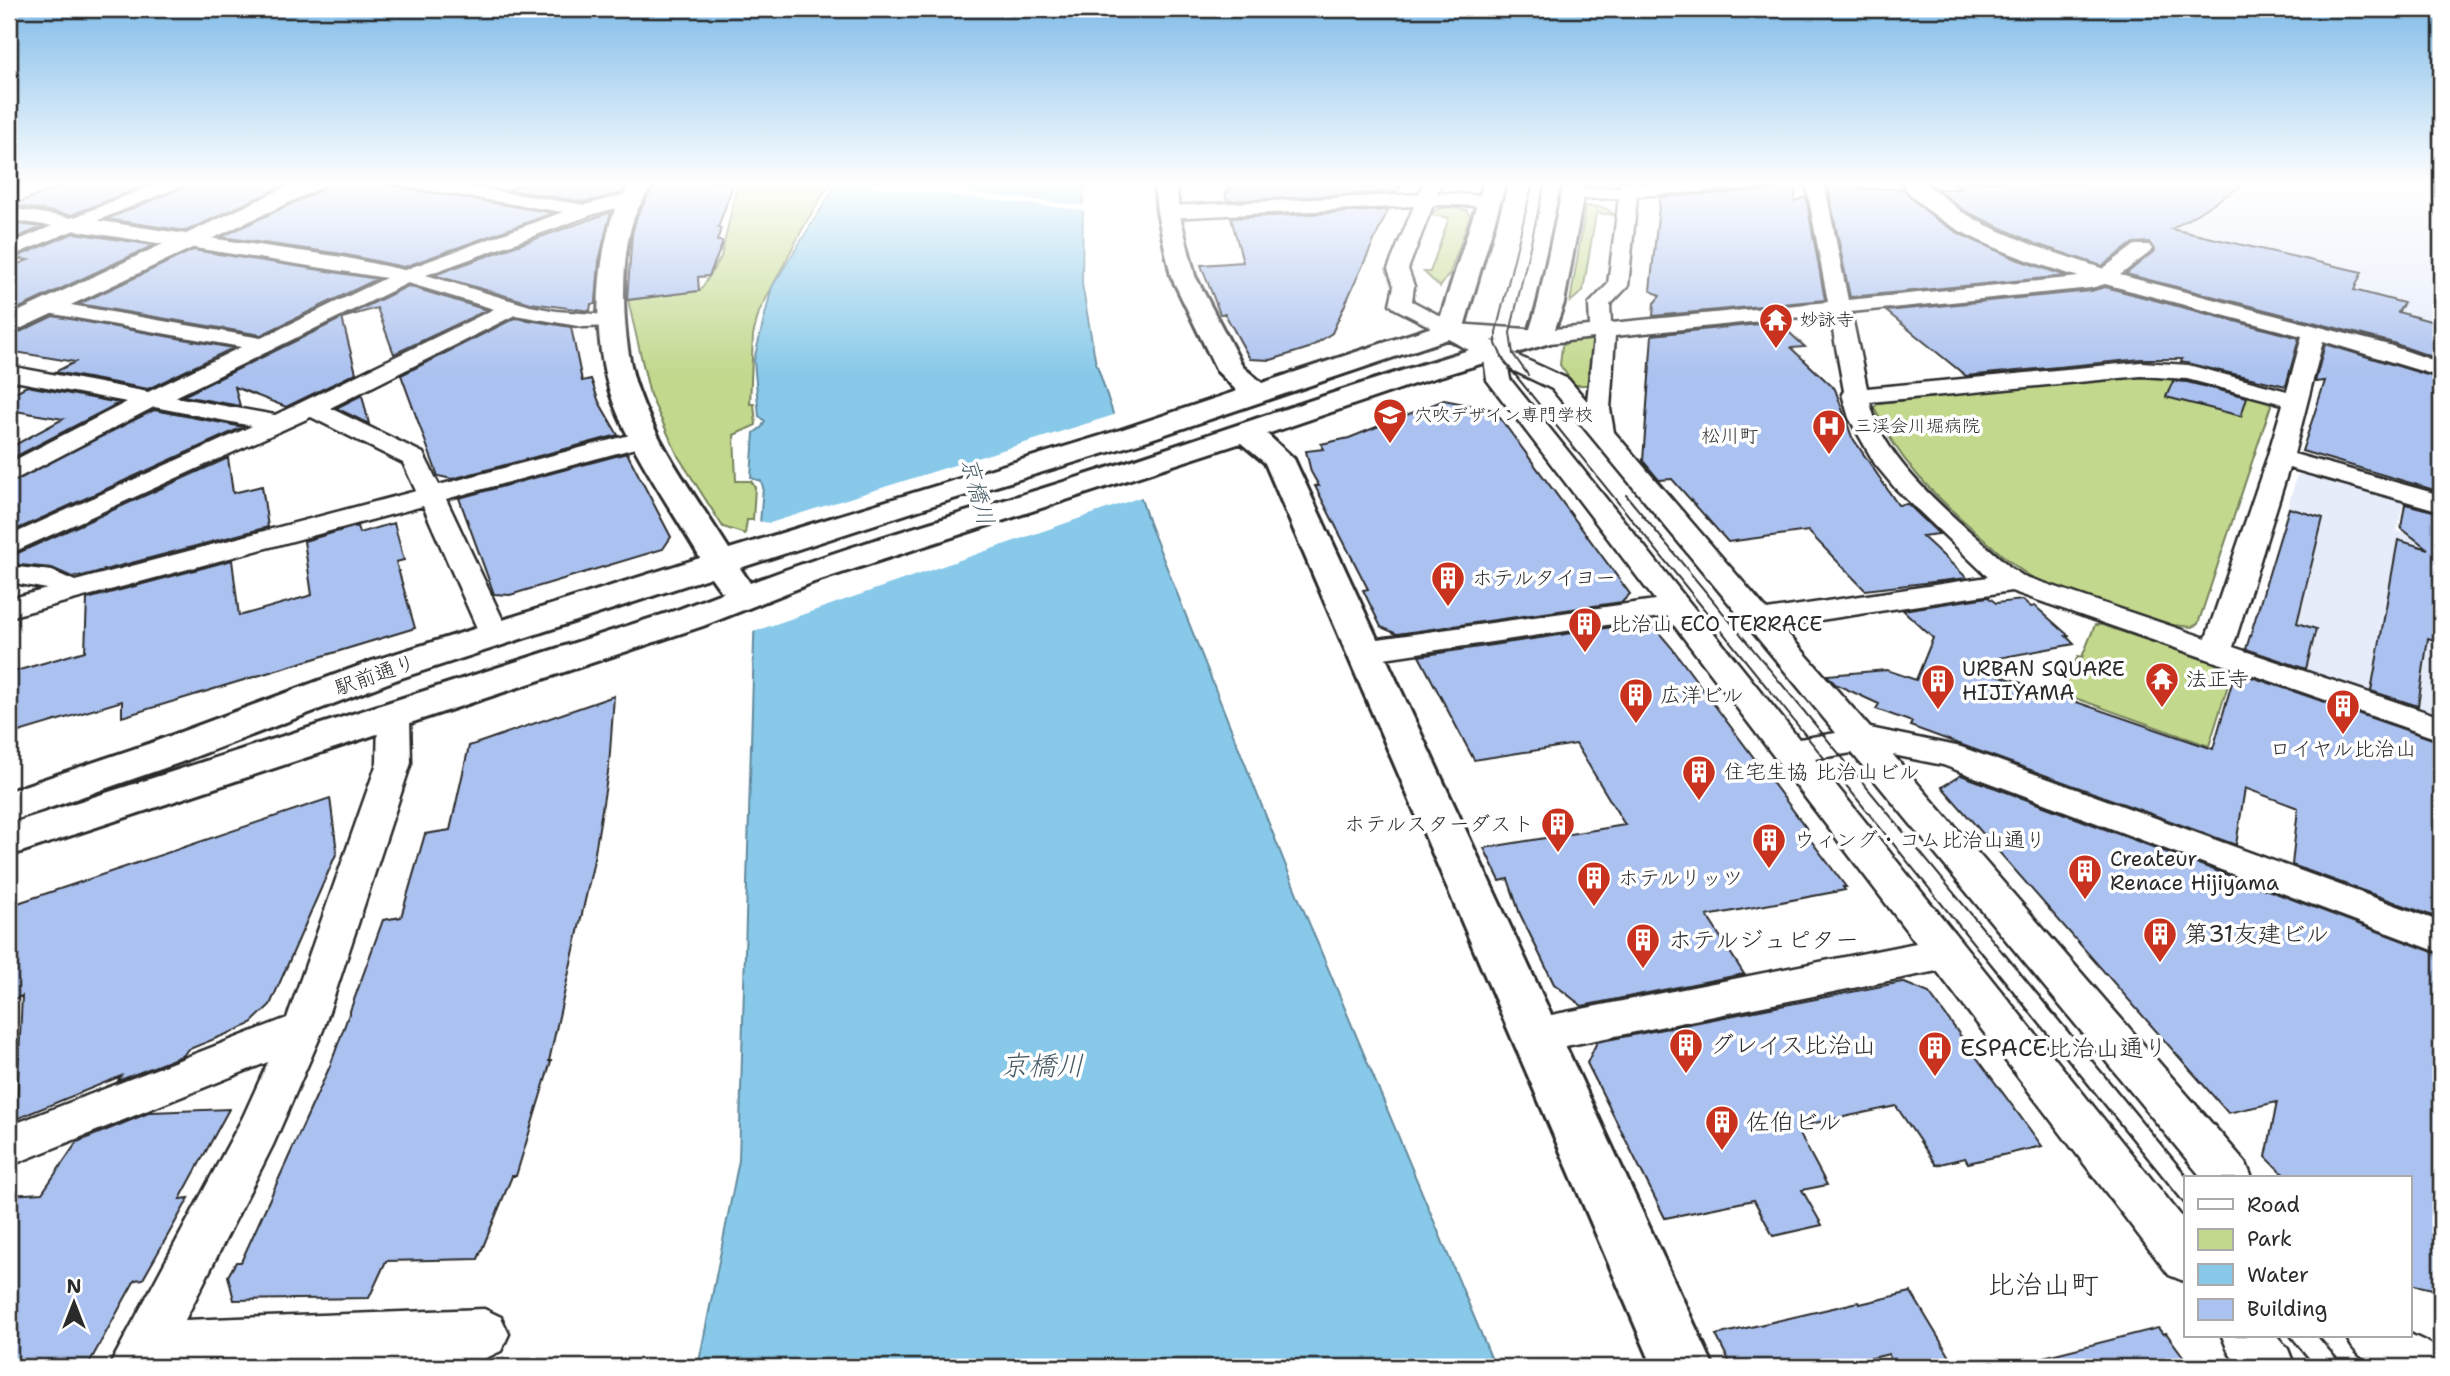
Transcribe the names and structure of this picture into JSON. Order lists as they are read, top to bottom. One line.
{"streets":{"street":["駅前通り"]},"districts":["松川町","比治山町"],"water":["京橋川"],"places":{"temple":["妙詠寺","法正寺"],"school or university":["穴吹デザイン専門学校"],"hospital":["三渓会川堀病院"],"building":["ホテルタイヨー","比治山 ECO TERRACE","URBAN SQUARE HIJIYAMA","広洋ビル","ロイヤル比治山","住宅生協 比治山ビル","ホテルスターダスト","ウィング・コム比治山通り","Createur Renace Hijiyama","ホテルリッツ","第31友建ビル","ホテルジュピター","グレイス比治山","ESPACE比治山通り","佐伯ビル"]},"legend":["Road","Park","Water","Building"],"north":"top"}
